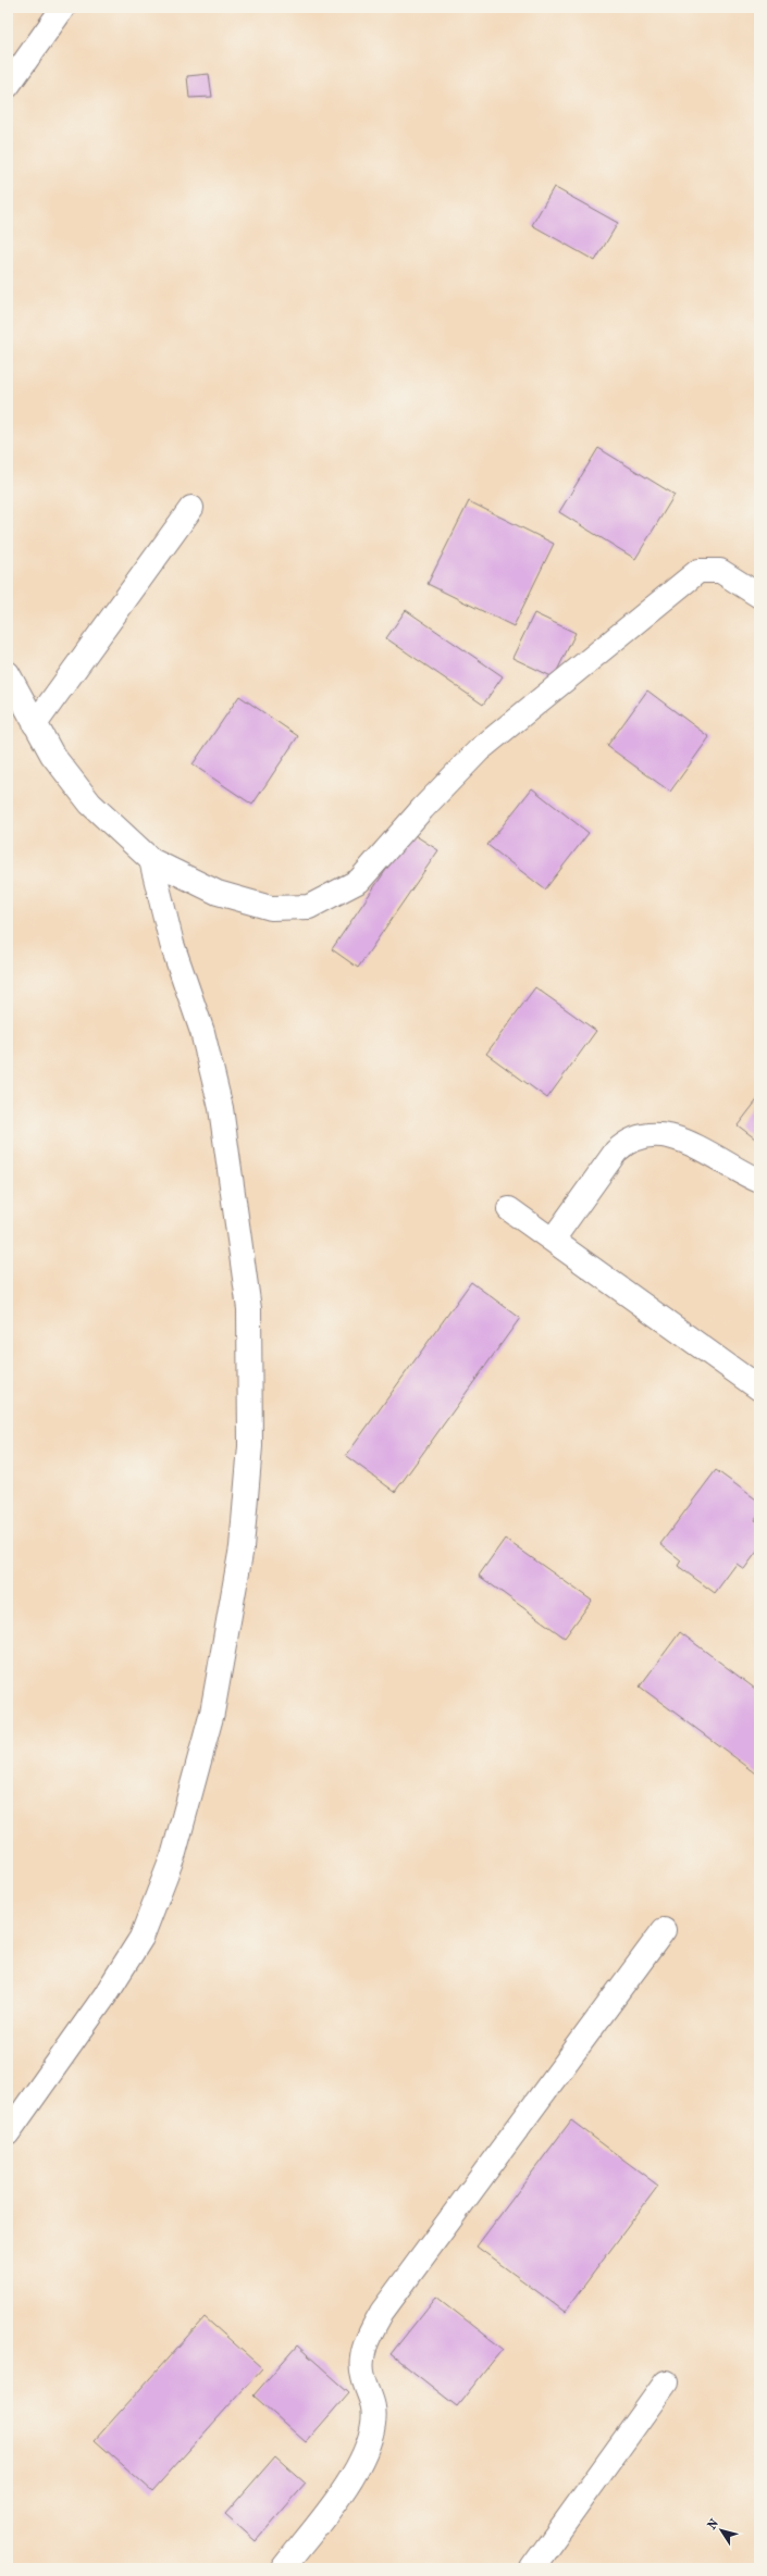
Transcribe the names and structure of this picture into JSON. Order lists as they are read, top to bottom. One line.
{"north":"top left"}
